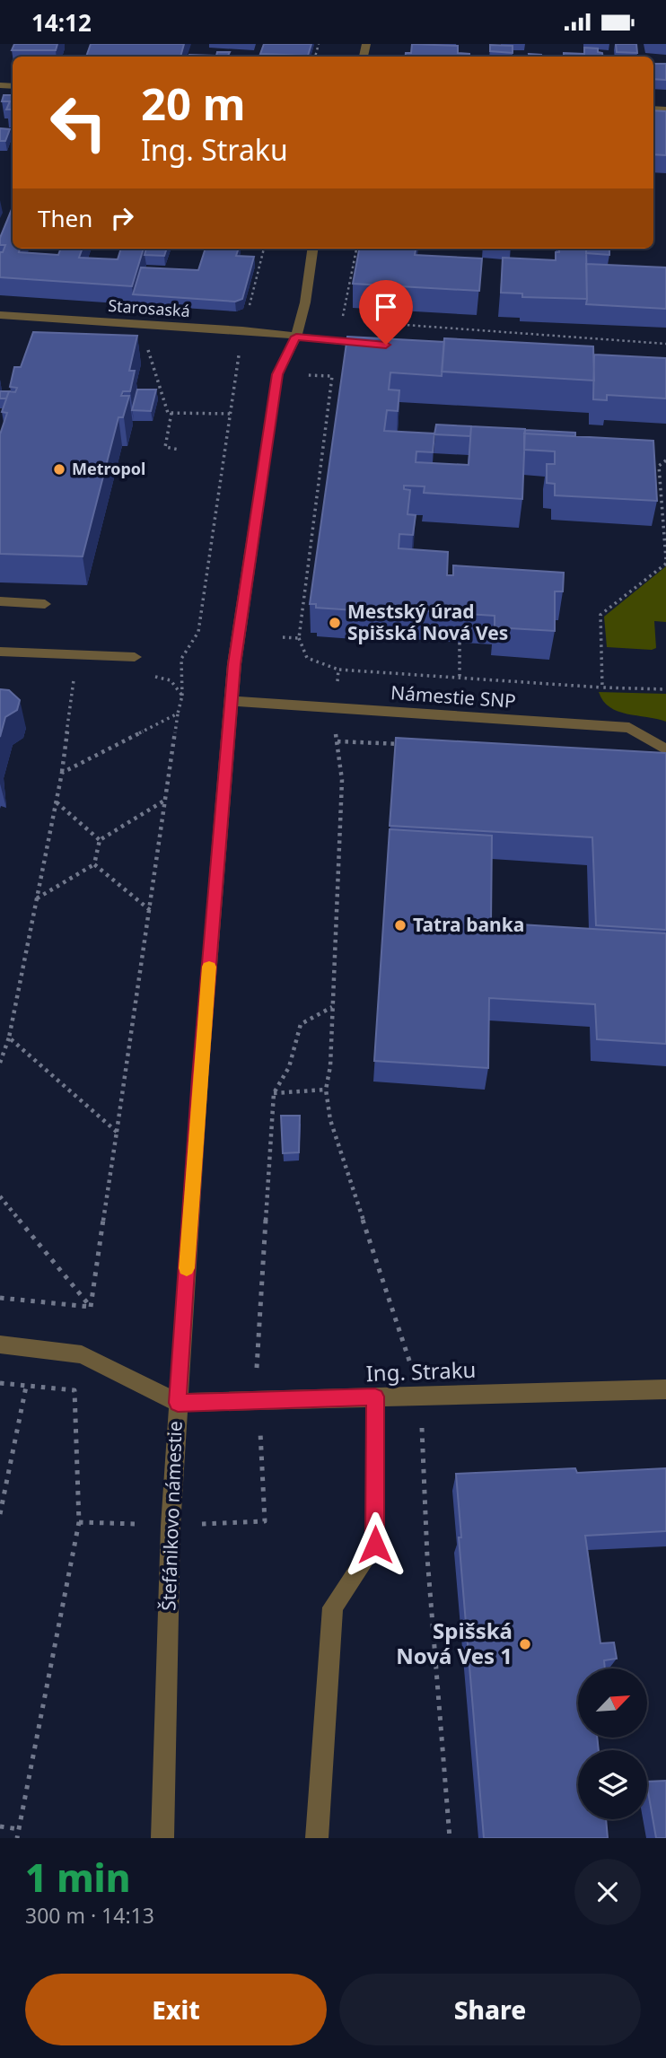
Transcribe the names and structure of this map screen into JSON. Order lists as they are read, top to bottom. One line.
{"streets":{"street":["Starosaská","Námestie SNP","Ing. Straku","Štefánikovo námestie"]},"crossings":[["Starosaská","Štefánikovo námestie"],["Námestie SNP","Štefánikovo námestie"],["Ing. Straku","Štefánikovo námestie"]],"places":["Metropol","Mestský úrad Spišská Nová Ves","Tatra banka","Spišská Nová Ves 1"],"north":"top right","page":{"status":"14:12","turn":["20 m","Ing. Straku"],"then":"Then","heading":["1 min","300 m · 14:13"],"buttons":["Exit","Share"]}}
